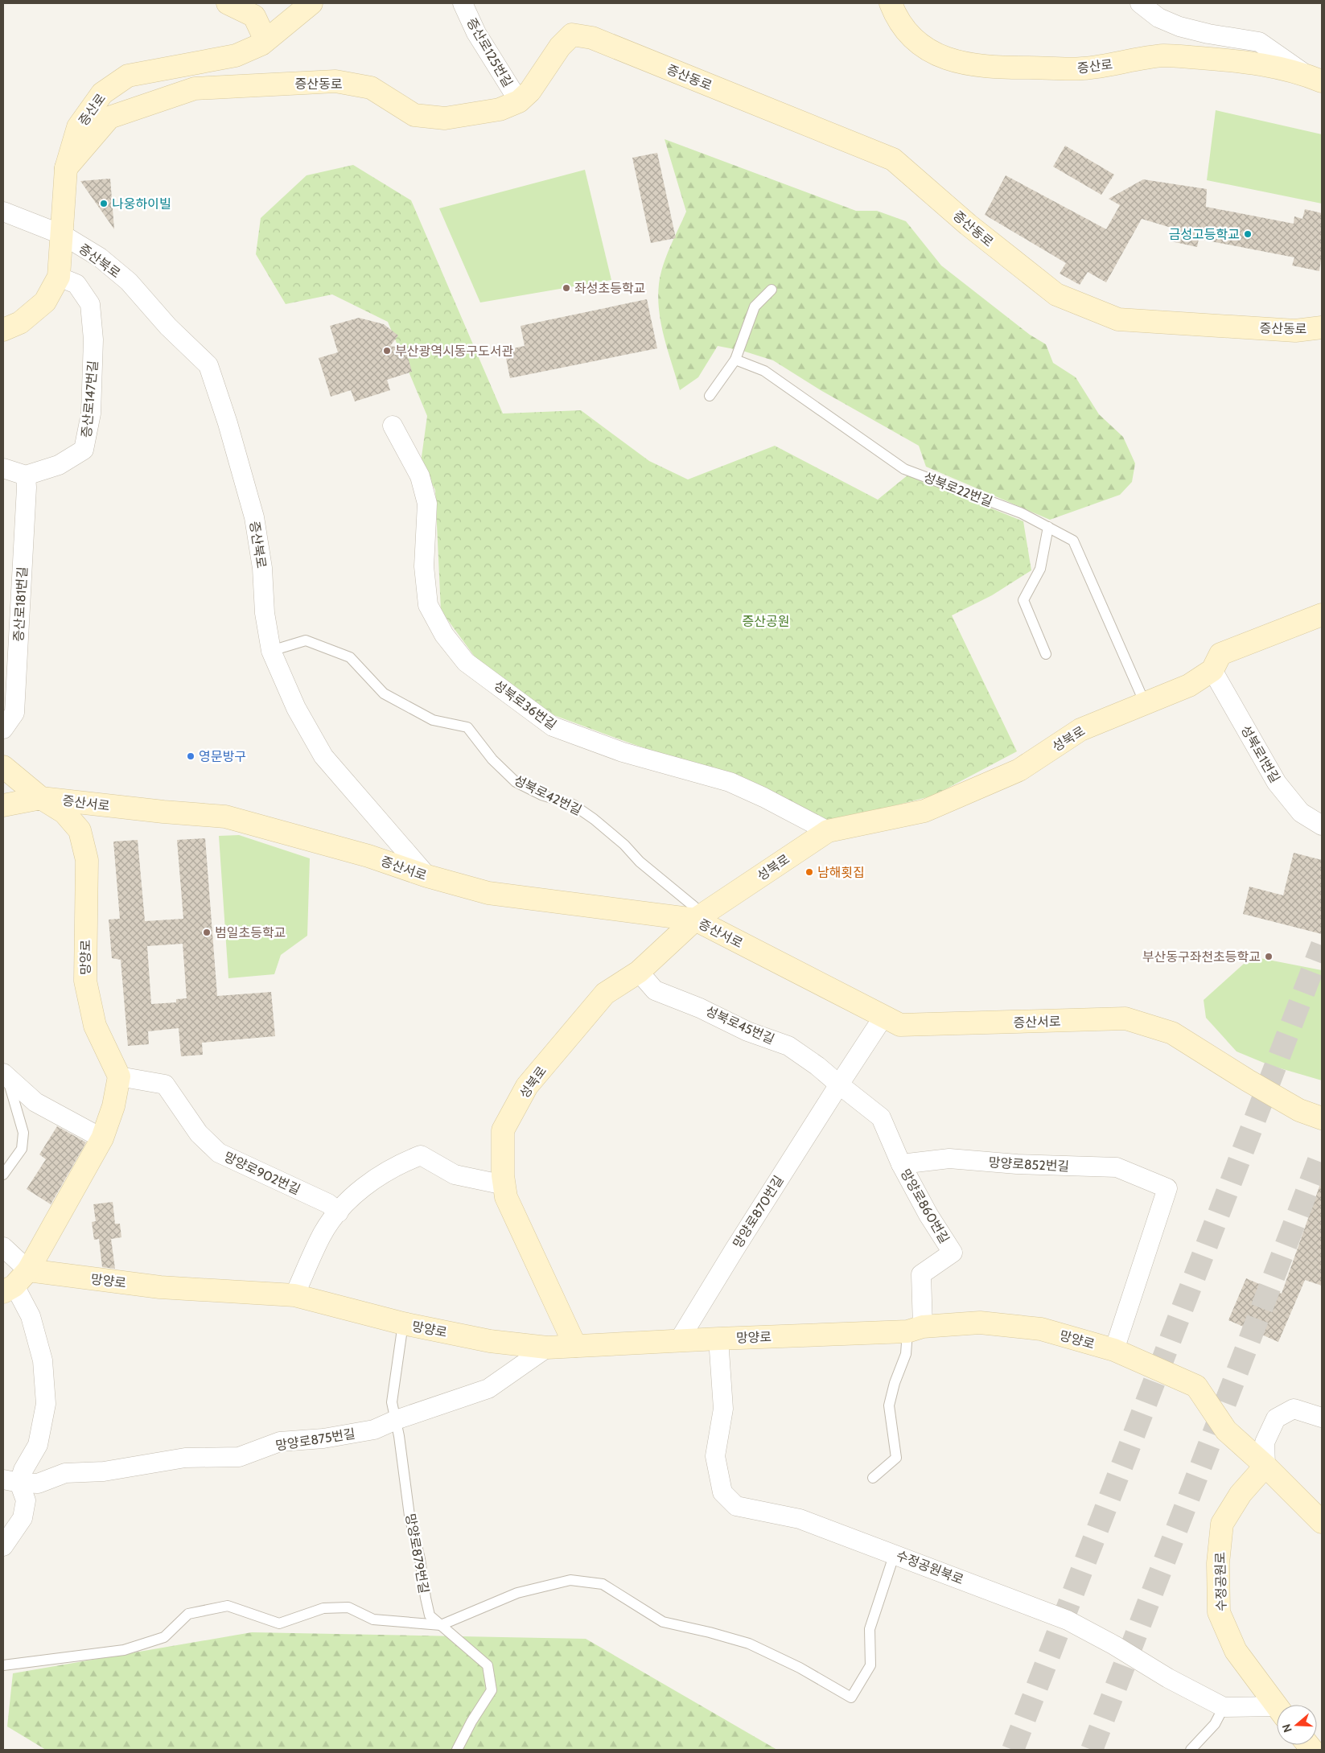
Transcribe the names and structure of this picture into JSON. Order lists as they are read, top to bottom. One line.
{"streets":{"street":["증산로125번길","증산로","증산동로","증산북로","증산로147번길","증산로181번길","성북로36번길","성북로","성북로1번길","증산서로","망양로","성북로45번길","망양로852번길","망양로902번길","망양로860번길","망양로870번길","망양로875번길","수정공원북로","수정공원로"],"lane":["성북로22번길","성북로42번길","망양로879번길"]},"crossings":[["증산로125번길","증산동로"],["증산로","증산동로"],["증산로","증산북로"],["증산로","증산로147번길"],["증산북로","성북로42번길"],["증산북로","증산서로"],["증산로147번길","증산로181번길"],["성북로22번길","성북로"],["성북로36번길","성북로"],["성북로","성북로1번길"],["성북로","성북로42번길"],["성북로","증산서로"],["성북로","망양로"],["성북로","성북로45번길"],["성북로42번길","증산서로"],["증산서로","망양로"],["망양로","망양로852번길"],["망양로","망양로902번길"],["망양로","망양로860번길"],["망양로","망양로870번길"],["망양로","망양로875번길"],["망양로","망양로879번길"],["망양로","수정공원북로"],["망양로","수정공원로"],["성북로45번길","망양로870번길"],["망양로852번길","망양로860번길"],["망양로875번길","망양로879번길"]],"parks":["증산공원"],"places":["나웅하이빌","금성고등학교","좌성초등학교","부산광역시동구도서관","영문방구","남해횟집","범일초등학교","부산동구좌천초등학교"],"north":"left"}
